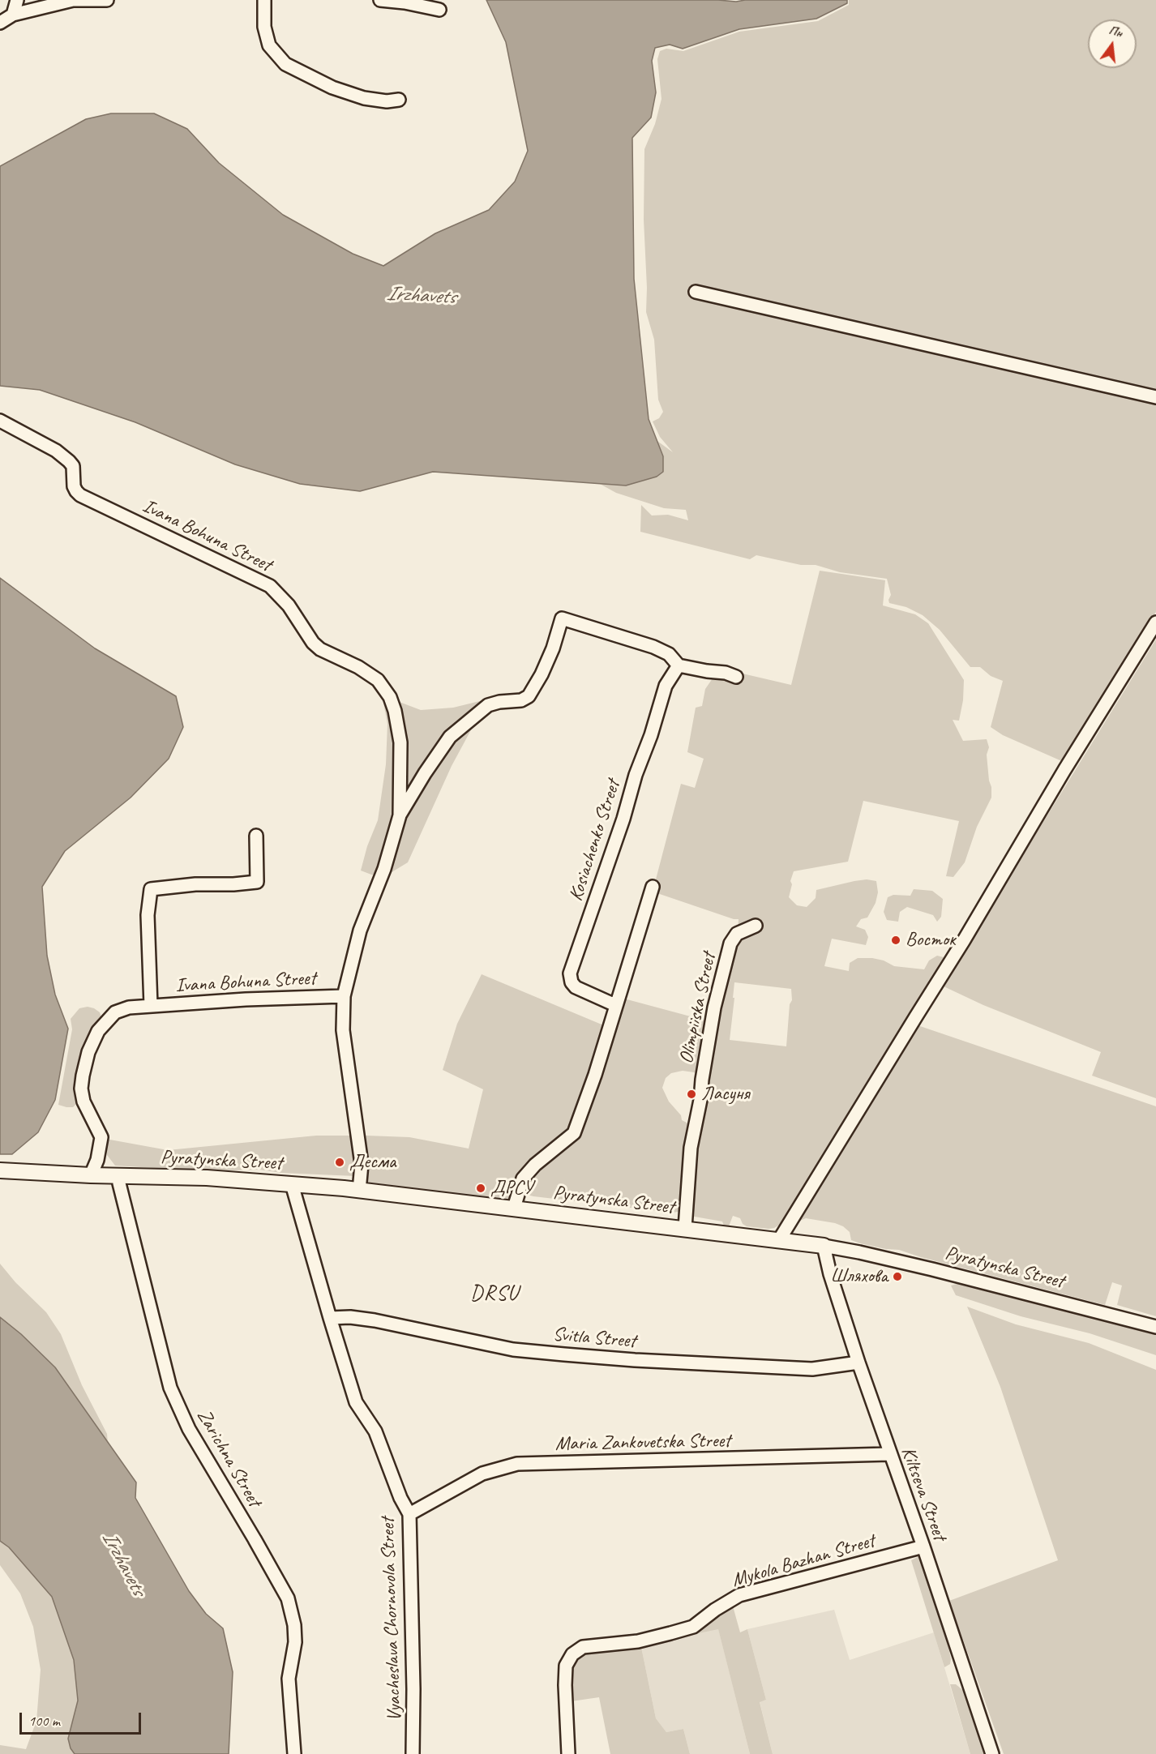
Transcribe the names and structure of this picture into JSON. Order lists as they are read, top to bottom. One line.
{"streets":{"main road":["Pyratynska Street"],"street":["Ivana Bohuna Street","Kosiachenko Street","Olimpiiska Street","Svitla Street","Maria Zankovetska Street","Zarichna Street","Kiltseva Street","Mykola Bazhan Street","Vyacheslava Chornovola Street"]},"crossings":[["Ivana Bohuna Street","Kosiachenko Street"],["Ivana Bohuna Street","Pyratynska Street"],["Olimpiiska Street","Pyratynska Street"],["Pyratynska Street","Zarichna Street"],["Pyratynska Street","Kiltseva Street"],["Pyratynska Street","Vyacheslava Chornovola Street"],["Svitla Street","Kiltseva Street"],["Svitla Street","Vyacheslava Chornovola Street"],["Maria Zankovetska Street","Kiltseva Street"],["Maria Zankovetska Street","Vyacheslava Chornovola Street"],["Kiltseva Street","Mykola Bazhan Street"]],"districts":["DRSU"],"water":["Irzhavets"],"places":["Восток","Ласуня","Десма","ДРСУ","Шляхова"],"scale_bar":"100 m","north":"top"}
